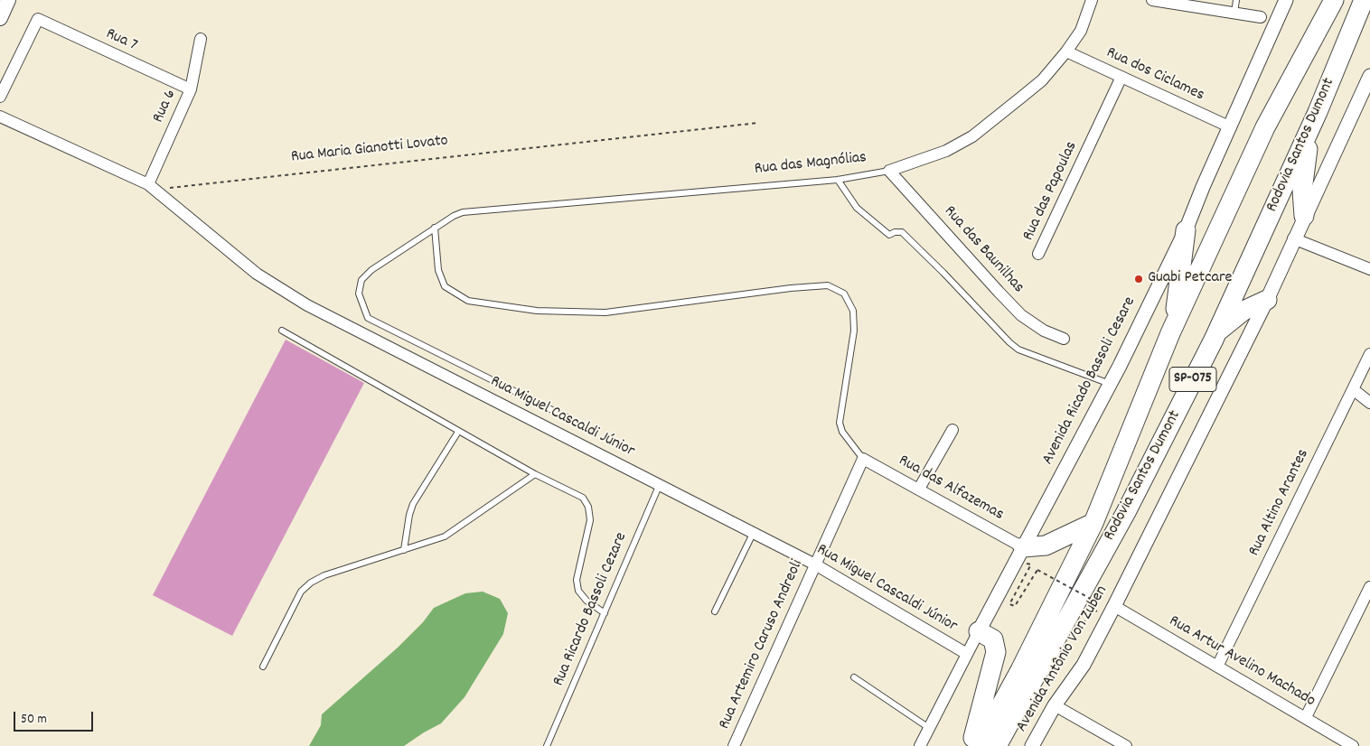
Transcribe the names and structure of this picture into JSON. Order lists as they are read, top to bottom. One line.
{"streets":{"highway":["Rodovia Santos Dumont","SP-075"],"street":["Rua 7","Rua dos Ciclames","Rua 6","Rua das Magnólias","Rua das Papoulas","Rua das Baunilhas","Avenida Ricado Bassoli Cesare","Rua Miguel Cascaldi Júnior","Rua das Alfazemas","Rua Altino Arantes","Rua Artemiro Caruso Andreoli","Avenida Antônio Von Zuben","Rua Artur Avelino Machado"],"lane":["Rua Ricardo Bassoli Cezare"],"path":["Rua Maria Gianotti Lovato"]},"crossings":[["Rua 7","Rua 6"],["Rua dos Ciclames","Rua das Magnólias"],["Rua dos Ciclames","Rua das Papoulas"],["Rua dos Ciclames","Avenida Ricado Bassoli Cesare"],["Rua 6","Rua Maria Gianotti Lovato"],["Rua 6","Rua Miguel Cascaldi Júnior"],["Rua Maria Gianotti Lovato","Rua Miguel Cascaldi Júnior"],["Rua das Magnólias","Rua das Baunilhas"],["Avenida Ricado Bassoli Cesare","Rua Miguel Cascaldi Júnior"],["Avenida Ricado Bassoli Cesare","Rua das Alfazemas"],["Rua Miguel Cascaldi Júnior","Rua Ricardo Bassoli Cezare"],["Rua Miguel Cascaldi Júnior","Rua Artemiro Caruso Andreoli"],["Rua das Alfazemas","Rua Artemiro Caruso Andreoli"],["Rua Altino Arantes","Rua Artur Avelino Machado"],["Avenida Antônio Von Zuben","Rua Artur Avelino Machado"]],"places":["Guabi Petcare"],"scale_bar":"50 m"}
